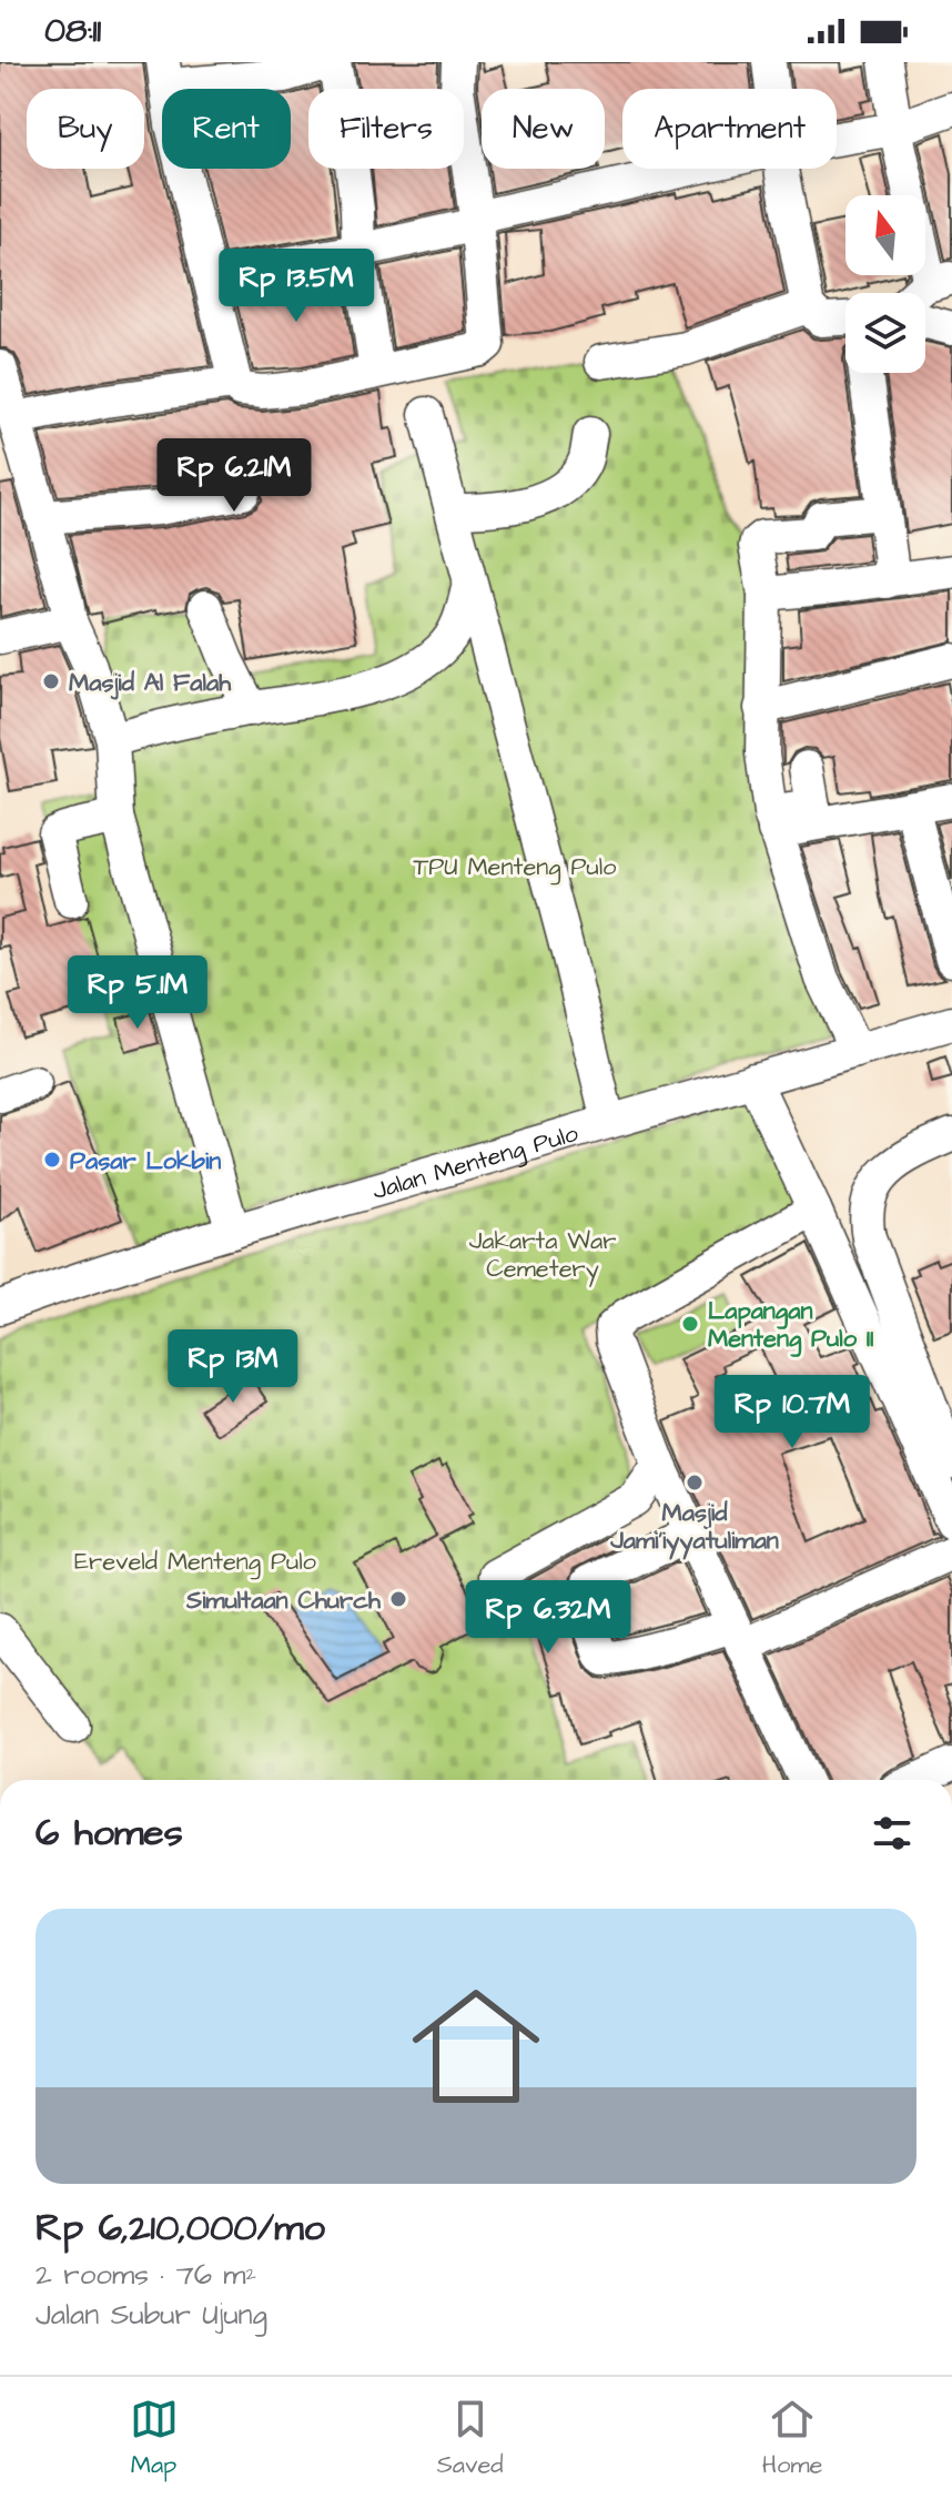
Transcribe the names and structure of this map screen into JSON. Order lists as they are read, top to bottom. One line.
{"streets":{"street":["Jalan Menteng Pulo"]},"parks":["TPU Menteng Pulo","Jakarta War Cemetery","Ereveld Menteng Pulo"],"places":["Masjid Al Falah","Pasar Lokbin","Lapangan Menteng Pulo II","Masjid Jami'iyyatuliman","Simultaan Church"],"north":"top","page":{"status":"08:11","chip":["Buy","Rent","Filters","New","Apartment"],"price":["Rp 13.5M","Rp 6.21M","Rp 5.1M","Rp 13M","Rp 10.7M","Rp 6.32M"],"heading":"6 homes","list":[{"name":"Rp 6,210,000/mo","note":"2 rooms · 76 m² · Jalan Subur Ujung"}],"tabs":["Map","Saved","Home"]}}
